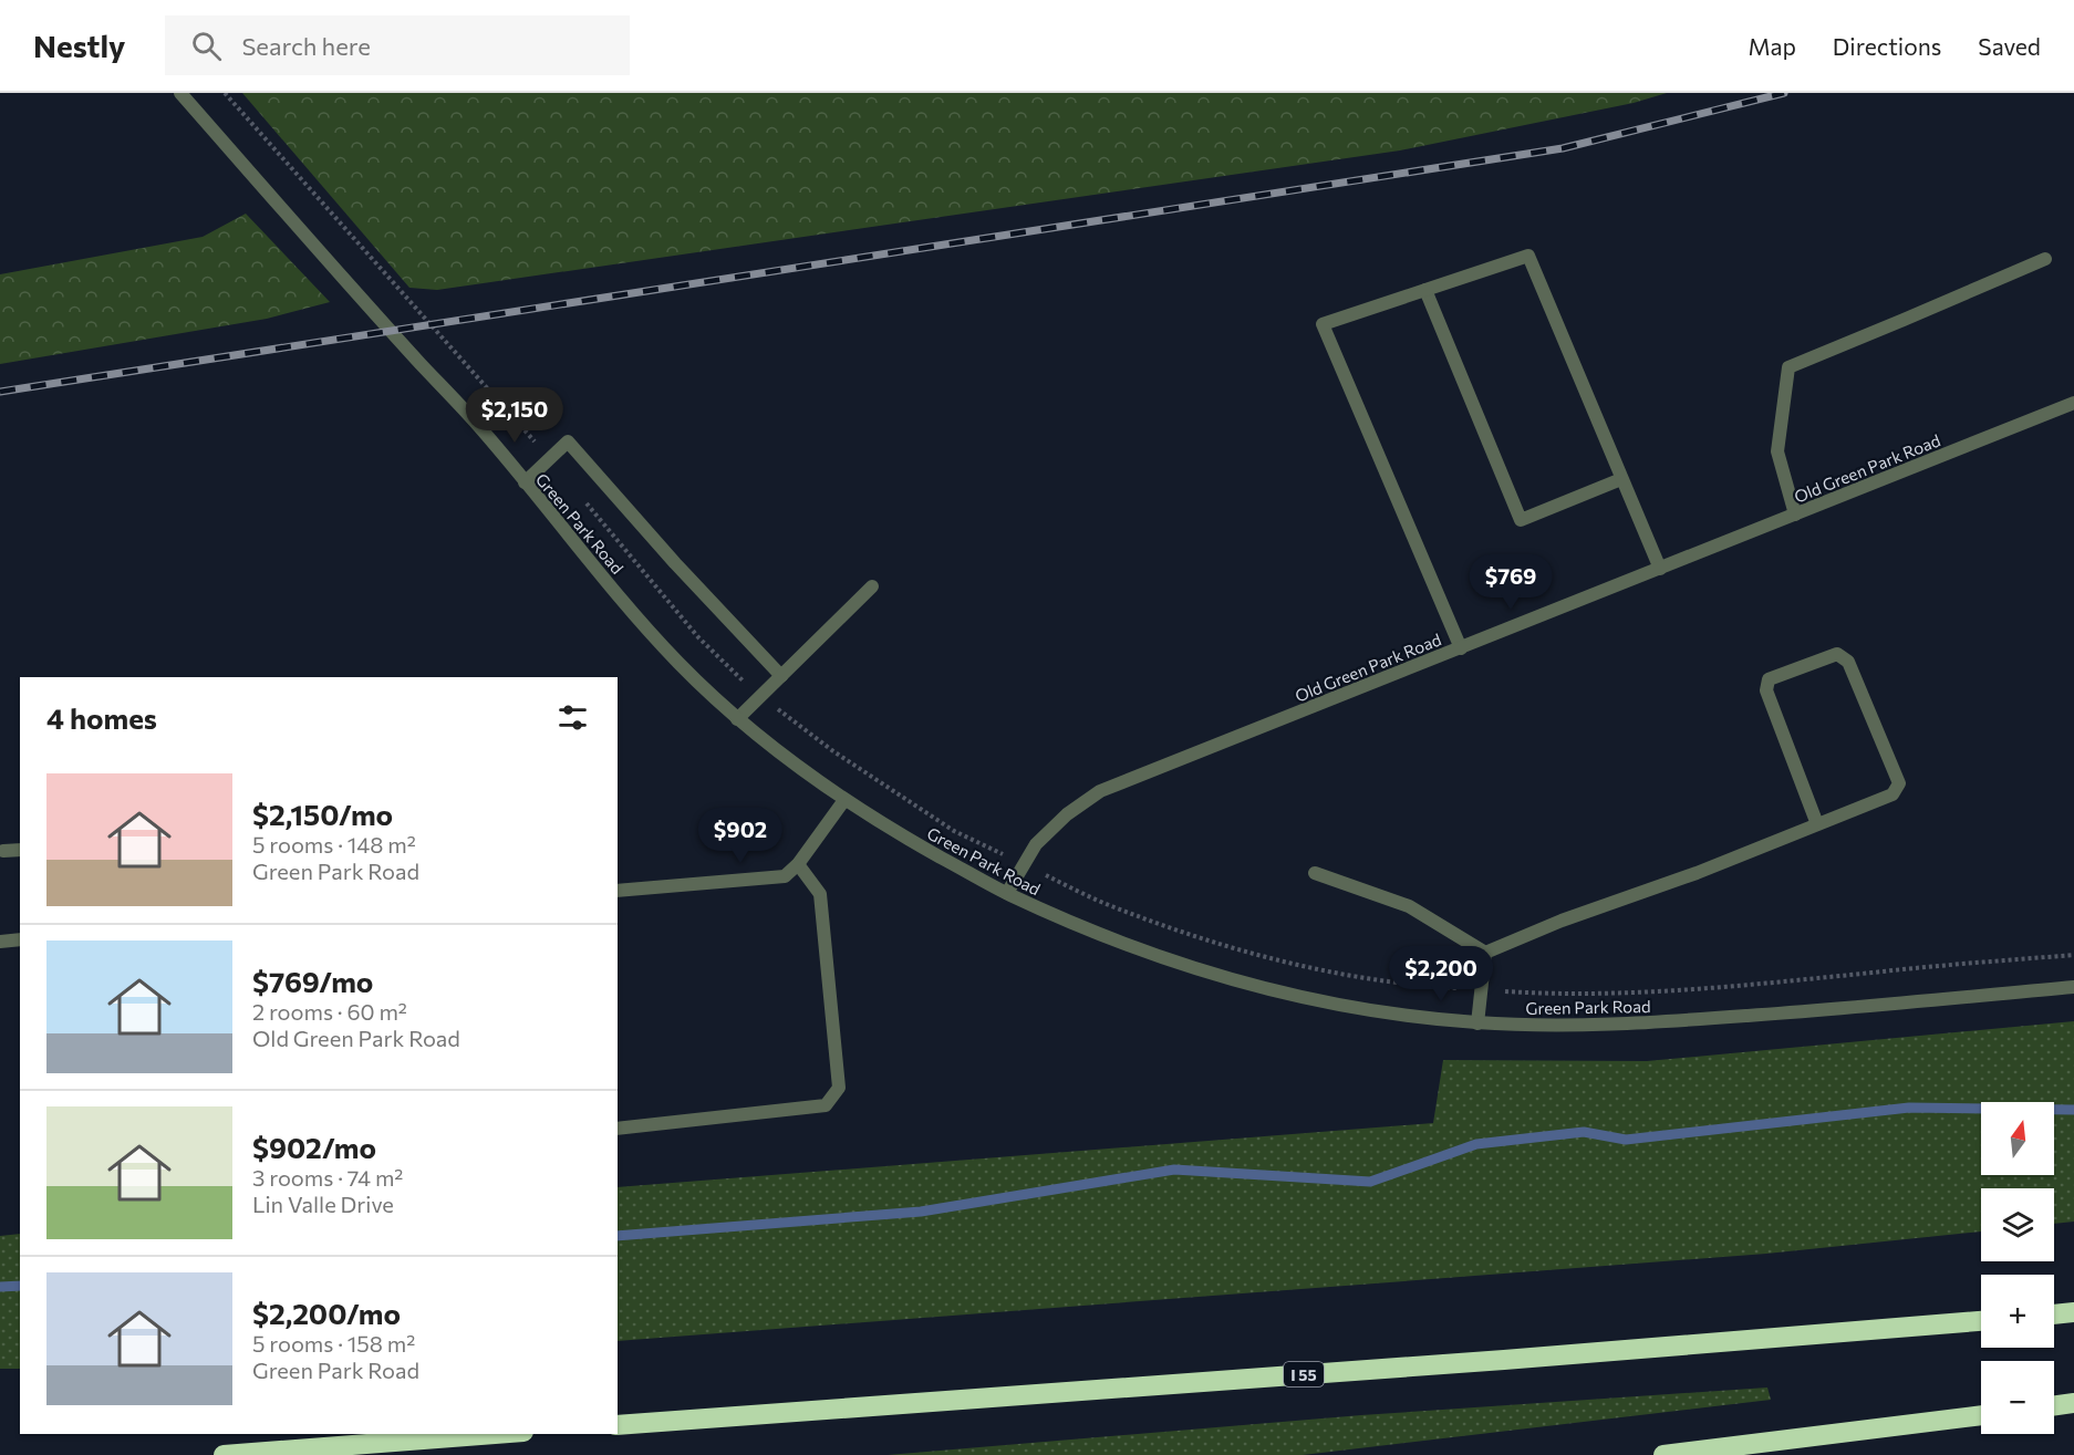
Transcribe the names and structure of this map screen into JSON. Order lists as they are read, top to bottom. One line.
{"streets":{"highway":["I 55"],"street":["Old Green Park Road","Green Park Road"]},"crossings":[["Old Green Park Road","Green Park Road"]],"north":"top","page":{"header":"Nestly","search":"Search here","nav":["Map","Directions","Saved"],"price":["$2,150","$769","$902","$2,200"],"heading":"4 homes","list":[{"name":"$2,150/mo","note":"5 rooms · 148 m² · Green Park Road"},{"name":"$769/mo","note":"2 rooms · 60 m² · Old Green Park Road"},{"name":"$902/mo","note":"3 rooms · 74 m² · Lin Valle Drive"},{"name":"$2,200/mo","note":"5 rooms · 158 m² · Green Park Road"}],"map_buttons":["+","−"]}}
